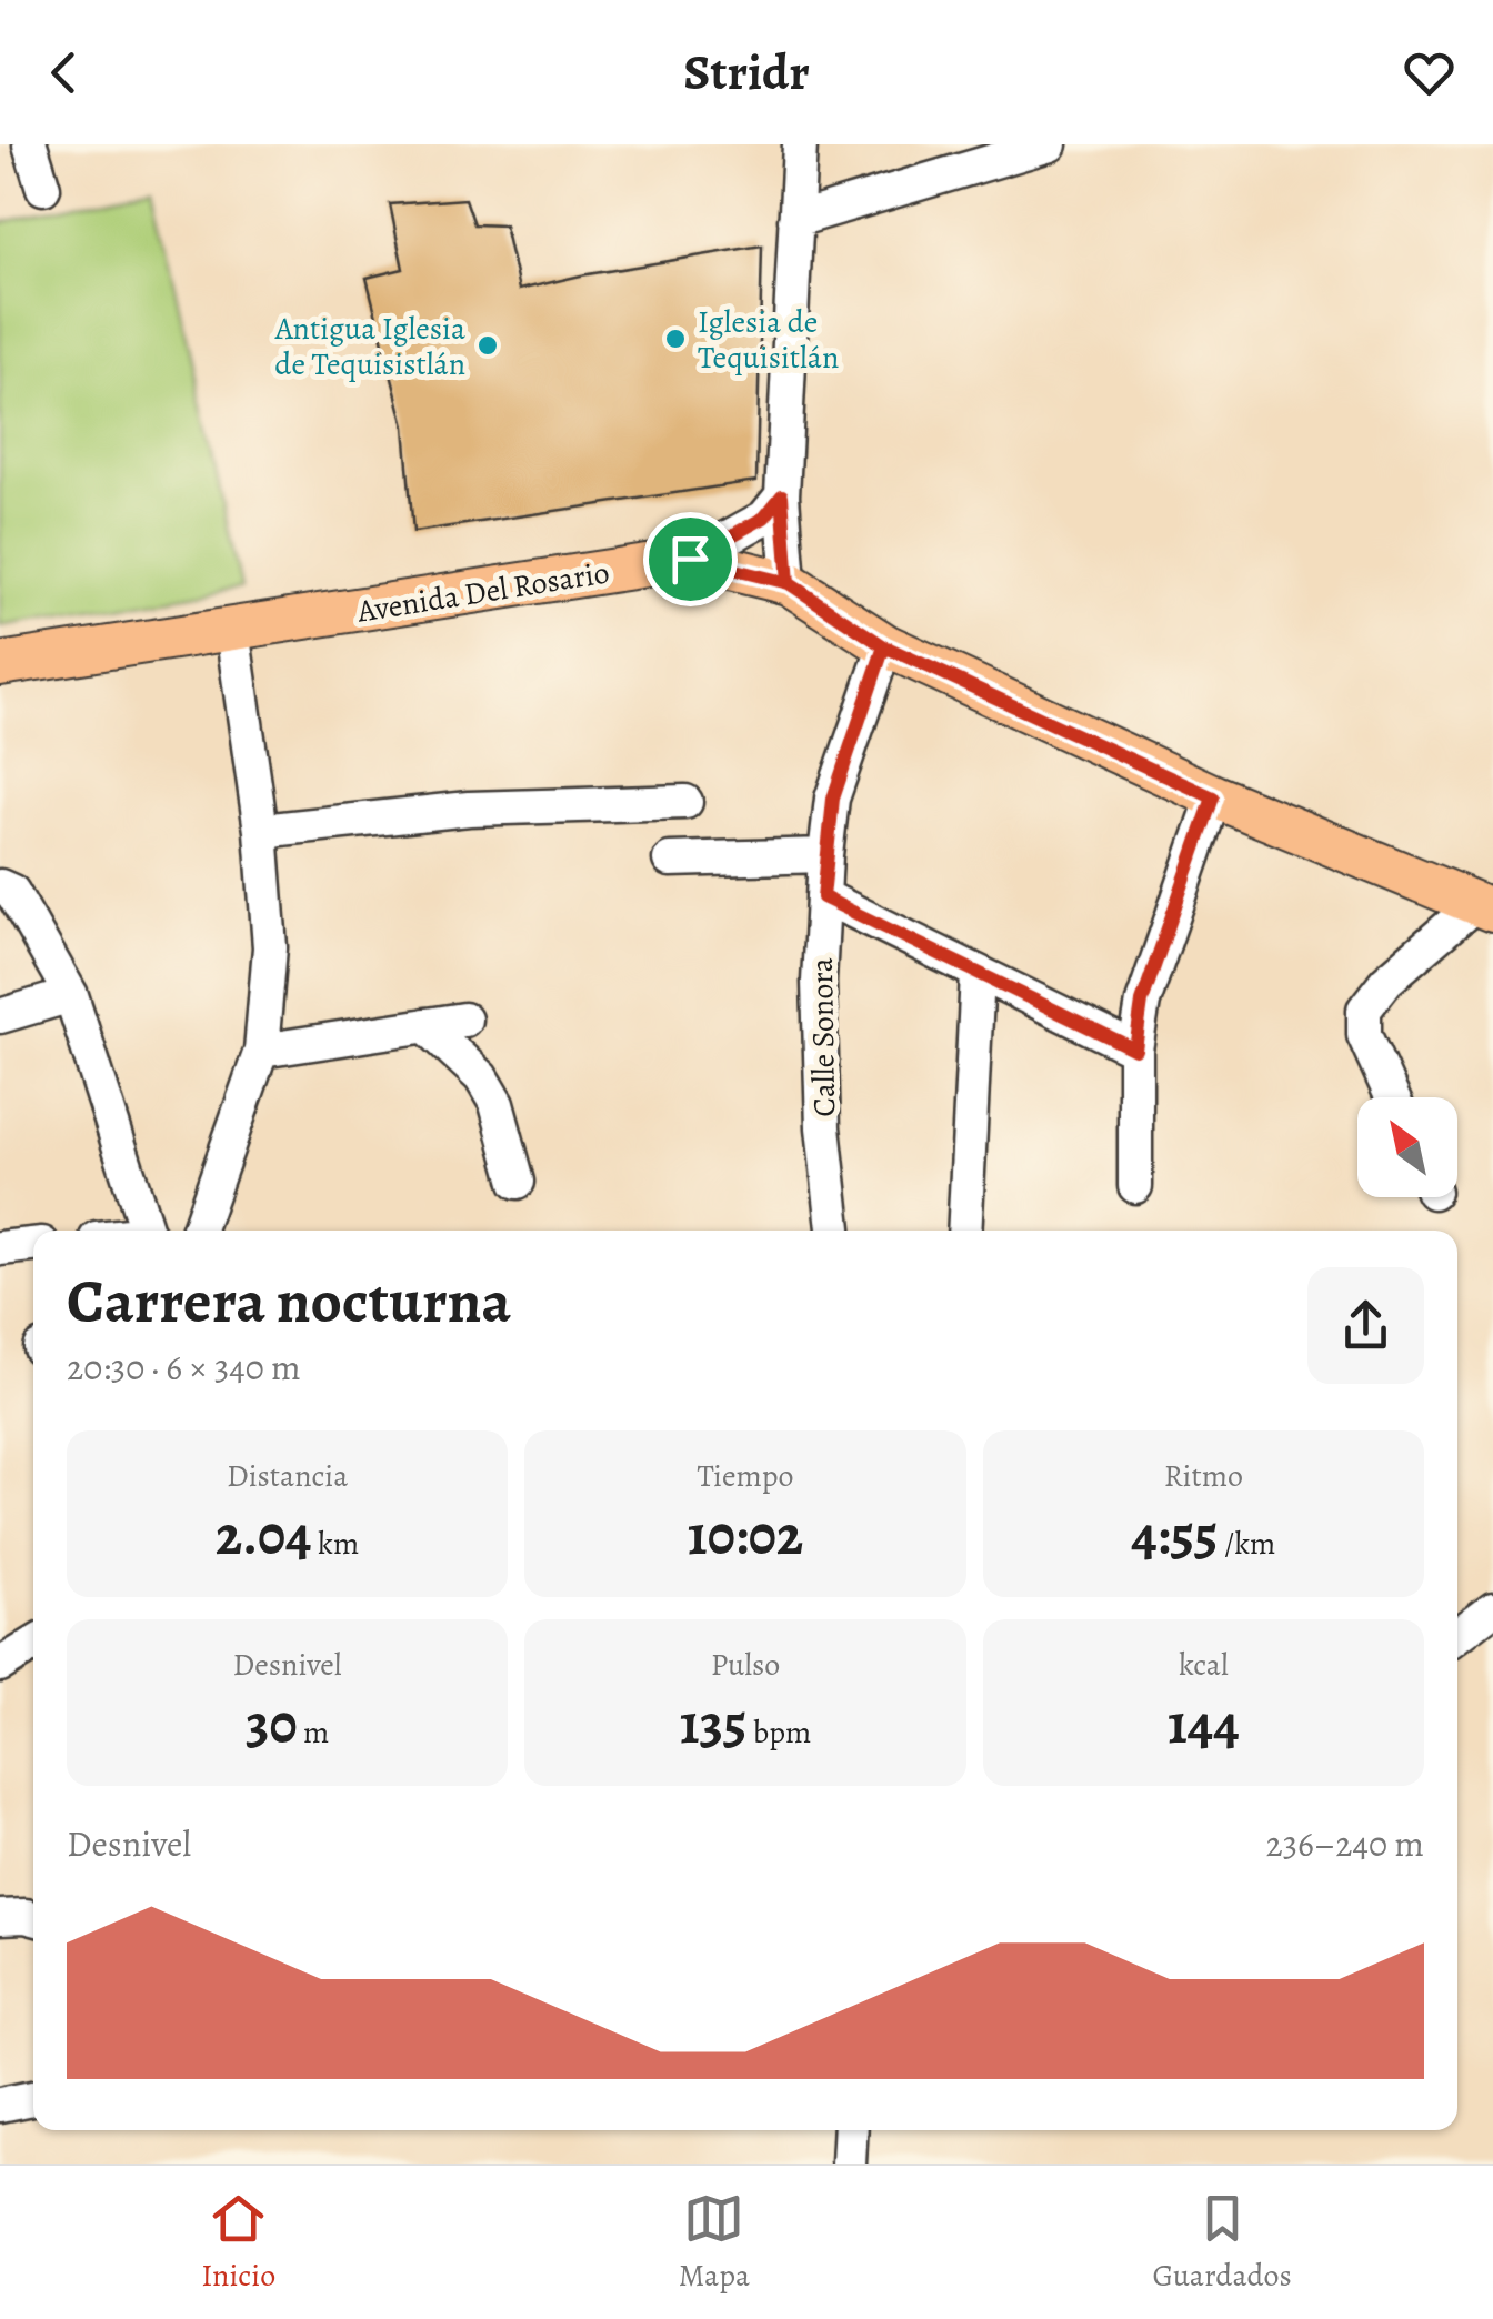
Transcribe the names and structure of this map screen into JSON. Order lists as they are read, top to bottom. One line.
{"streets":{"main road":["Avenida Del Rosario"],"street":["Calle Sonora"]},"crossings":[["Avenida Del Rosario","Calle Sonora"]],"places":["Iglesia de Tequisitlán","Antigua Iglesia de Tequisistlán"],"north":"top left","page":{"header":"Stridr","heading":["Carrera nocturna","20:30 · 6 × 340 m"],"stats":[["Distancia","2.04 km"],["Tiempo","10:02"],["Ritmo","4:55 /km"],["Desnivel","30 m"],["Pulso","135 bpm"],["kcal","144"]],"chart":["Desnivel","236–240 m"],"tabs":["Inicio","Mapa","Guardados"]}}
